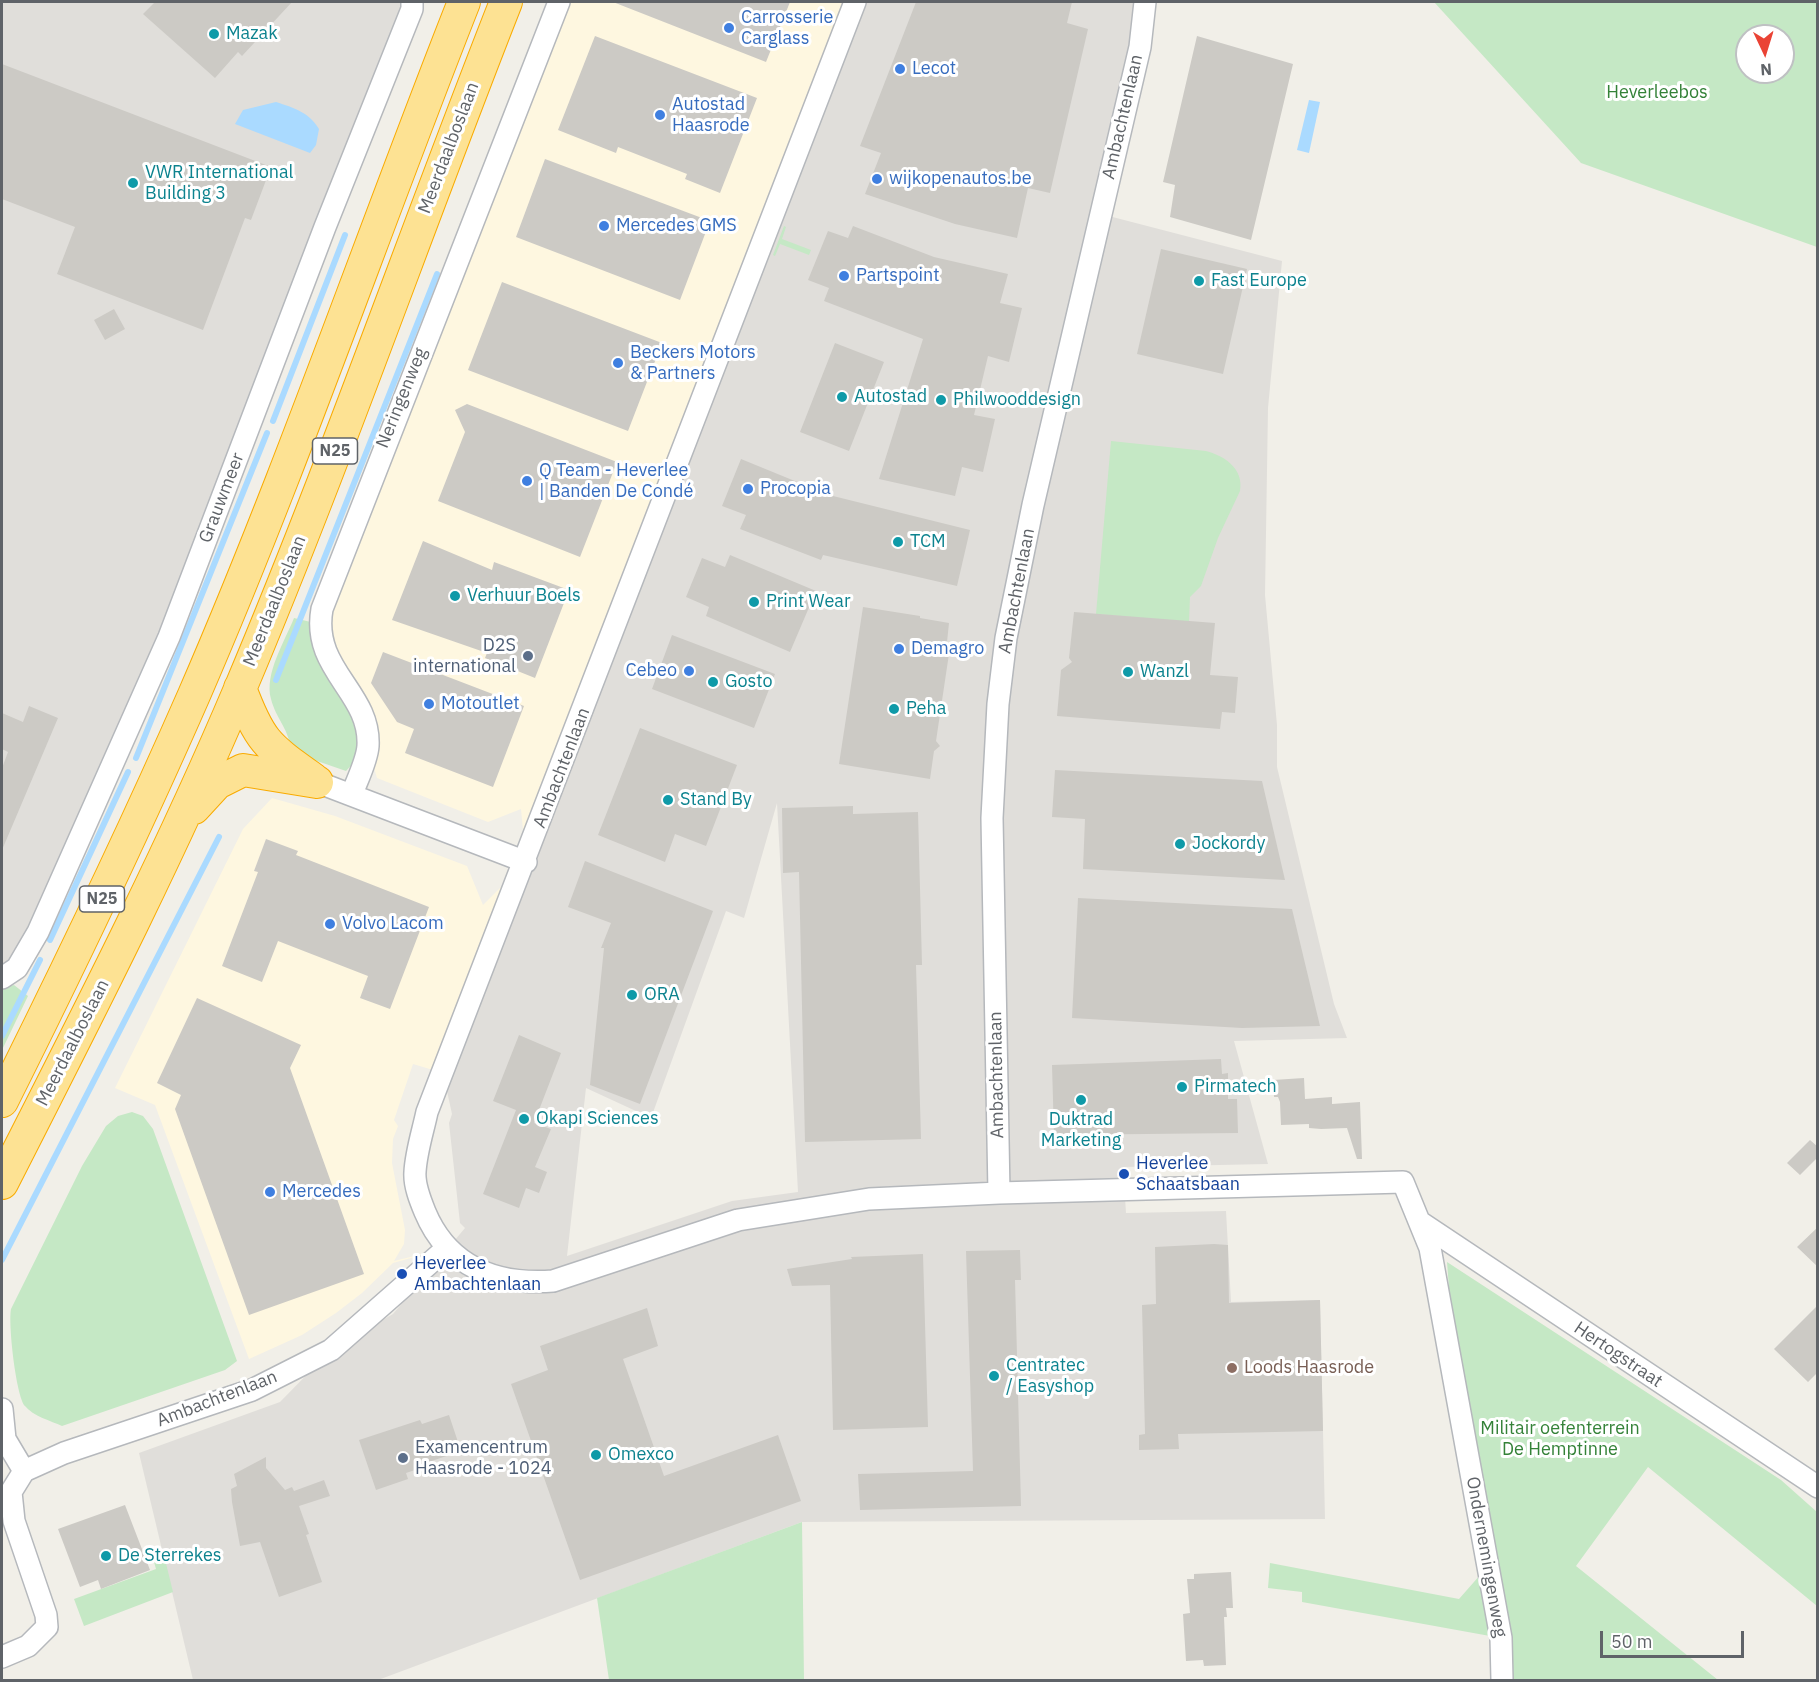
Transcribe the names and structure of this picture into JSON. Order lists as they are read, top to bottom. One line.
{"streets":{"highway":["Meerdaalboslaan","N25"],"street":["Ambachtenlaan","Neringenweg","Grauwmeer","Hertogstraat","Ondernemingenweg"]},"crossings":[["Ambachtenlaan","Hertogstraat"],["Ambachtenlaan","Ondernemingenweg"],["Hertogstraat","Ondernemingenweg"]],"parks":["Heverleebos","Militair oefenterrein De Hemptinne"],"places":["Carrosserie Carglass","Mazak","Lecot","Autostad Haasrode","wijkopenautos.be","VWR International Building 3","Mercedes GMS","Partspoint","Fast Europe","Beckers Motors & Partners","Autostad","Philwooddesign","Q Team - Heverlee | Banden De Condé","Procopia","TCM","Verhuur Boels","Print Wear","Demagro","D2S international","Cebeo","Wanzl","Gosto","Motoutlet","Peha","Stand By","Jockordy","Volvo Lacom","ORA","Pirmatech","Duktrad Marketing","Okapi Sciences","Heverlee Schaatsbaan","Mercedes","Heverlee Ambachtenlaan","Loods Haasrode","Centratec / Easyshop","Omexco","Examencentrum Haasrode - 1024","De Sterrekes"],"scale_bar":"50 m","north":"bottom"}
